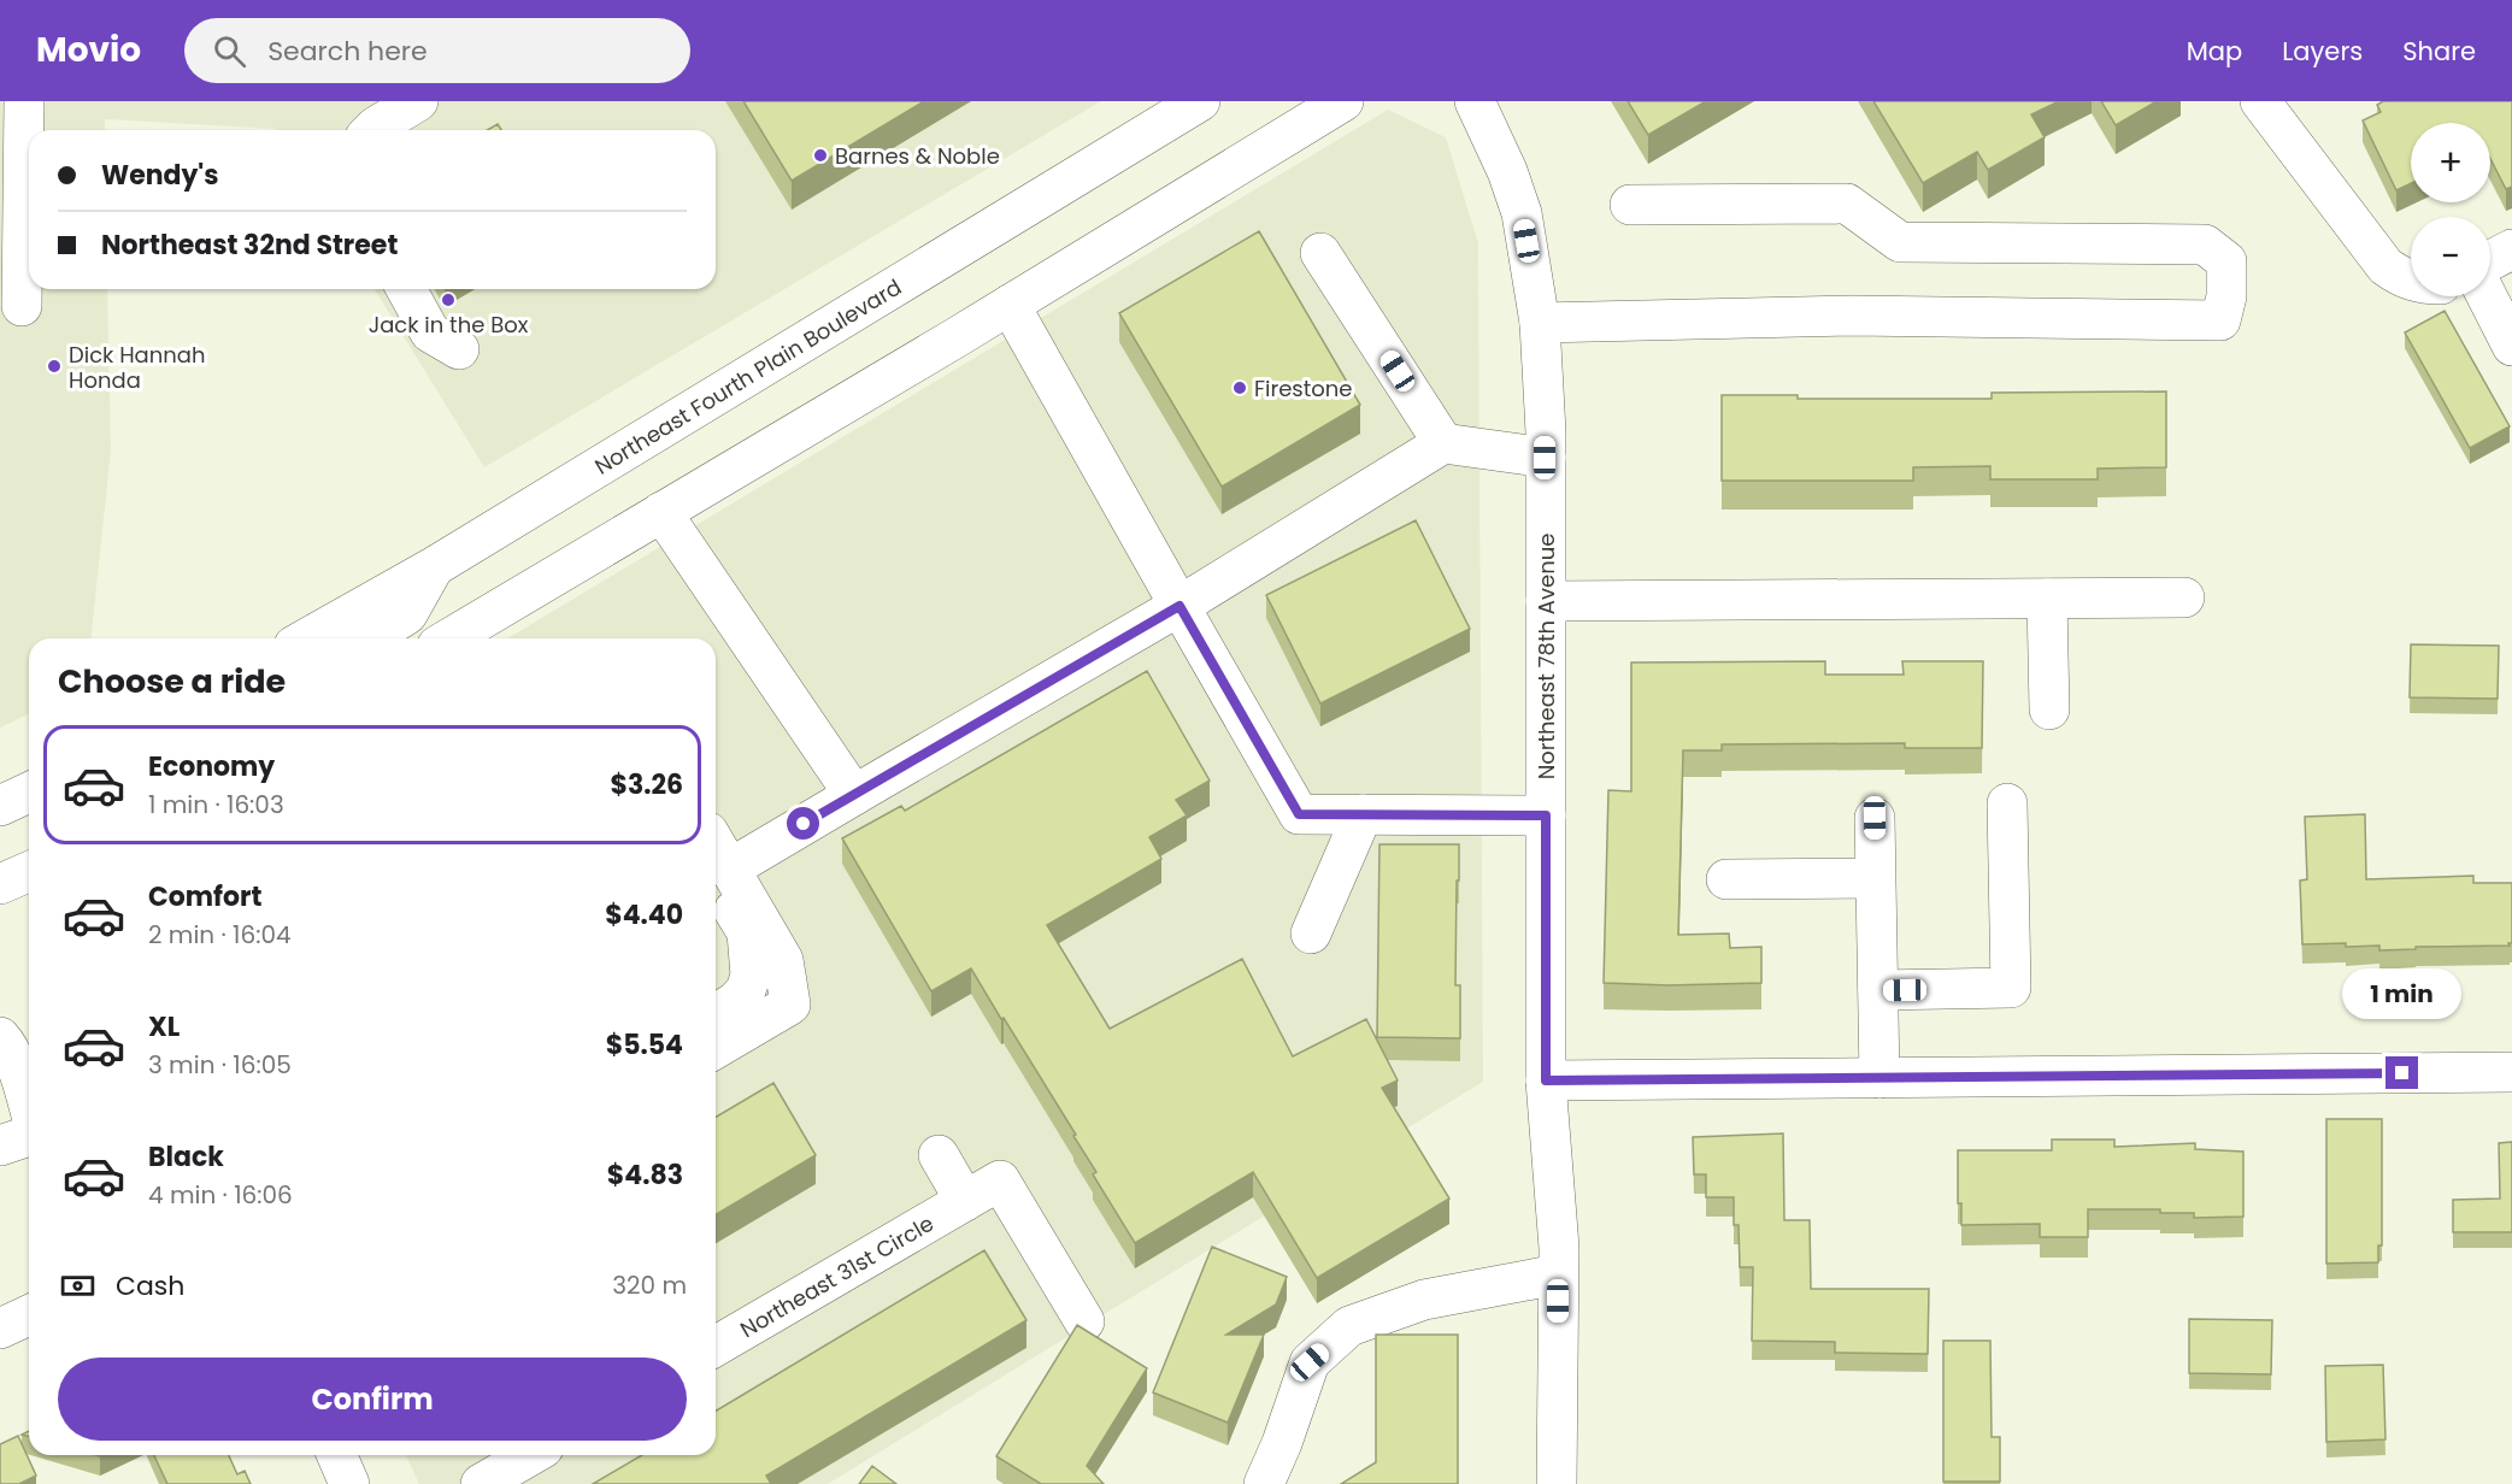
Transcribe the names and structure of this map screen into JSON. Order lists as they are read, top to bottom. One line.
{"streets":{"street":["Northeast Fourth Plain Boulevard","Northeast 78th Avenue","Northeast 31st Circle"]},"places":["Barnes & Noble","Jack in the Box","Dick Hannah Honda","Firestone"],"page":{"header":"Movio","search":"Search here","nav":["Map","Layers","Share"],"map_buttons":["+","−"],"banner":["Wendy's","Northeast 32nd Street"],"heading":"Choose a ride","list":[{"name":"Economy","note":"1 min · 16:03","value":"$3.26"},{"name":"Comfort","note":"2 min · 16:04","value":"$4.40"},{"name":"XL","note":"3 min · 16:05","value":"$5.54"},{"name":"Black","note":"4 min · 16:06","value":"$4.83"}],"bubble":"1 min","pay":["Cash","320 m"],"buttons":"Confirm"}}
